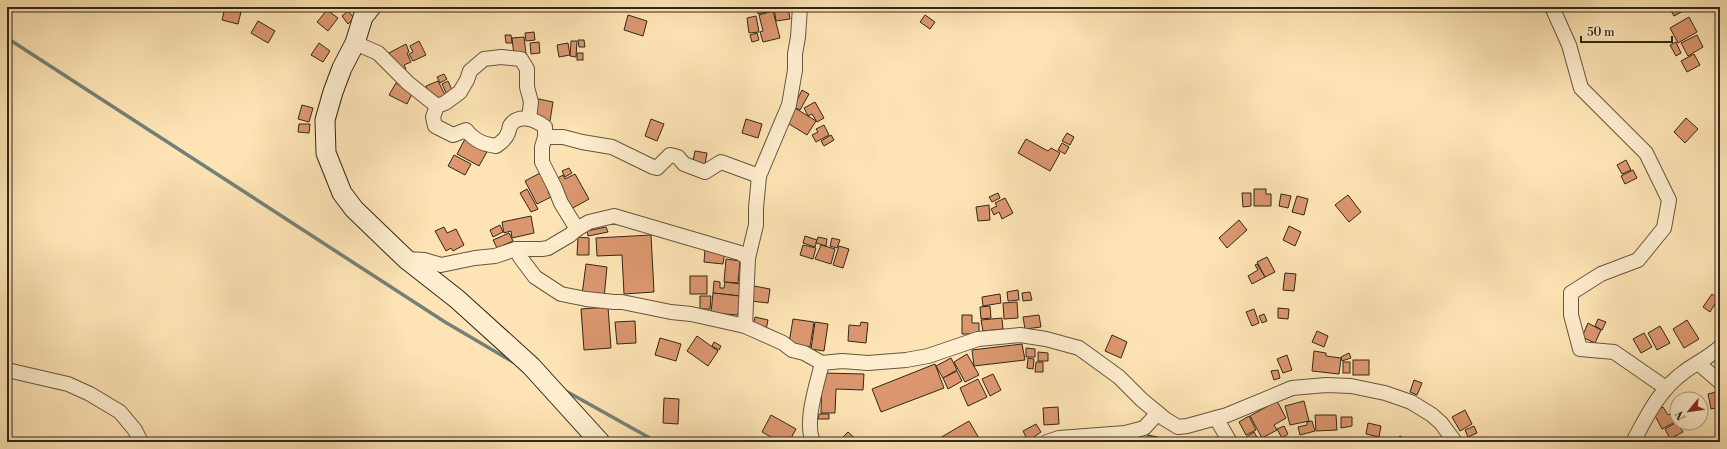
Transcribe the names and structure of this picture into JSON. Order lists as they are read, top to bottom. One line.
{"scale_bar":"50 m","north":"bottom left"}
